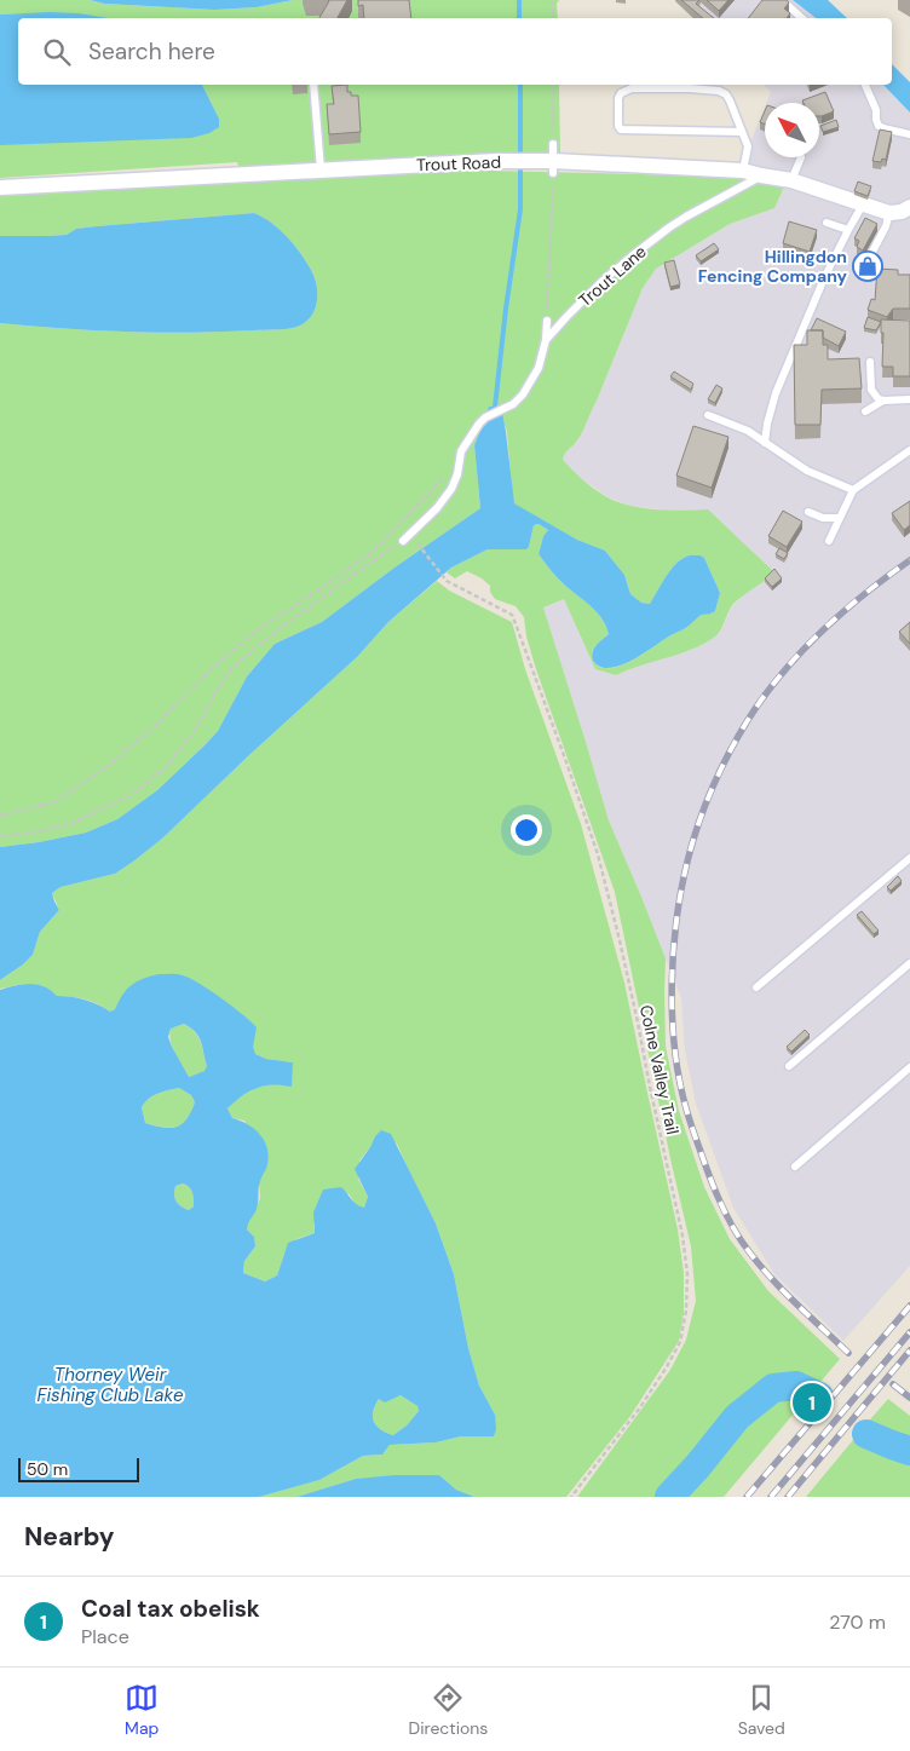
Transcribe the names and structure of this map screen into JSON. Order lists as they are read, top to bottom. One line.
{"streets":{"street":["Trout Road"],"lane":["Trout Lane"],"path":["Colne Valley Trail"]},"crossings":[["Trout Road","Trout Lane"]],"water":["Thorney Weir Fishing Club Lake"],"places":{"shop":["Hillingdon Fencing Company"]},"scale_bar":"50 m","north":"top left","page":{"search":"Search here","pins":"1","scale":"50 m","heading":"Nearby","list":[{"mark":"1","name":"Coal tax obelisk","note":"Place","value":"270 m"}],"nav":["Map","Directions","Saved"]}}
